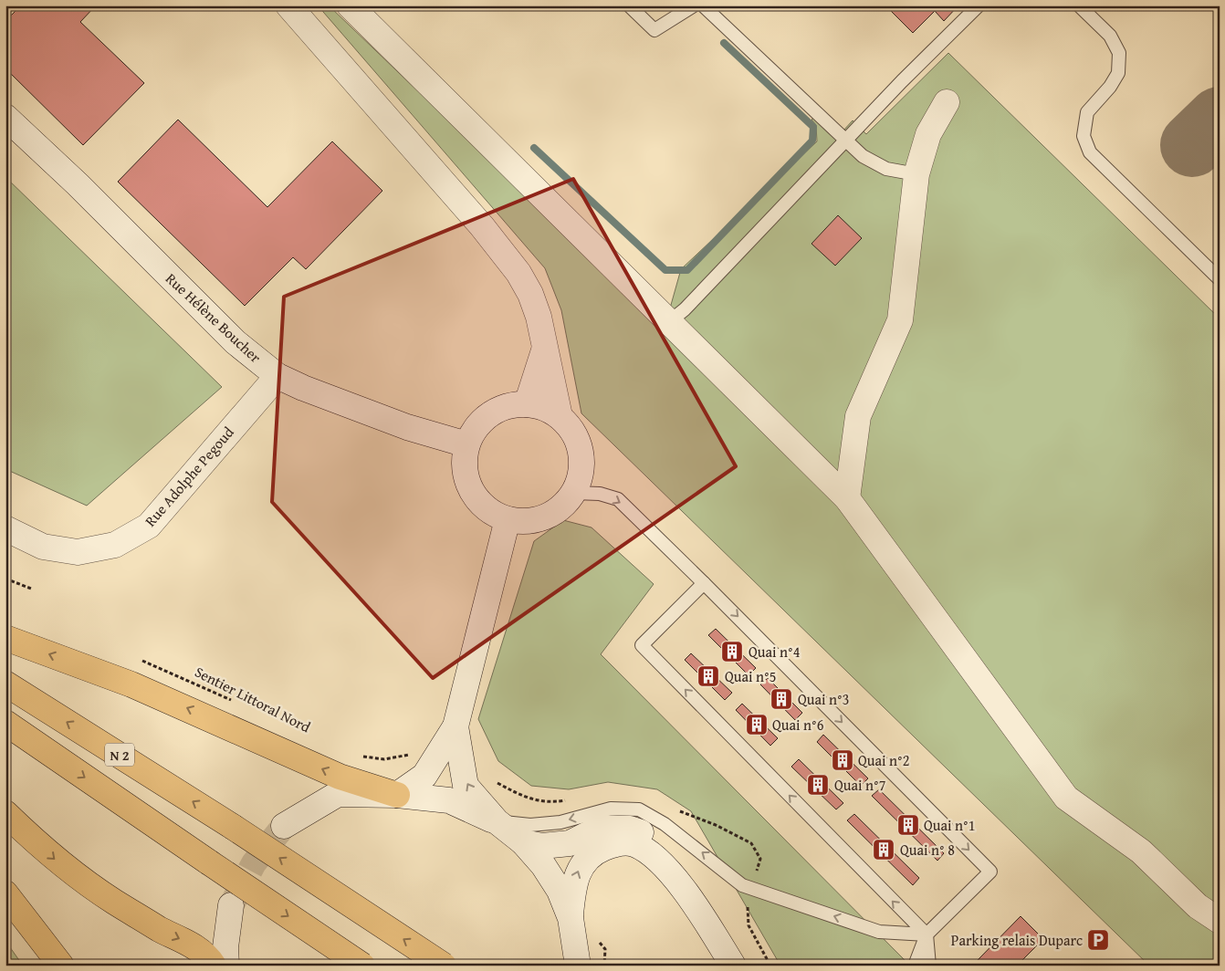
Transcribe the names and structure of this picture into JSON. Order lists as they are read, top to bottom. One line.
{"streets":{"highway":["N 2"],"street":["Rue Hélène Boucher","Rue Adolphe Pegoud"],"path":["Sentier Littoral Nord"]},"crossings":[["Rue Hélène Boucher","Rue Adolphe Pegoud"]],"places":{"building":["Quai n°4","Quai n°5","Quai n°3","Quai n°6","Quai n°2","Quai n°7","Quai n°1","Quai n° 8"],"parking":["Parking relais Duparc"]}}
